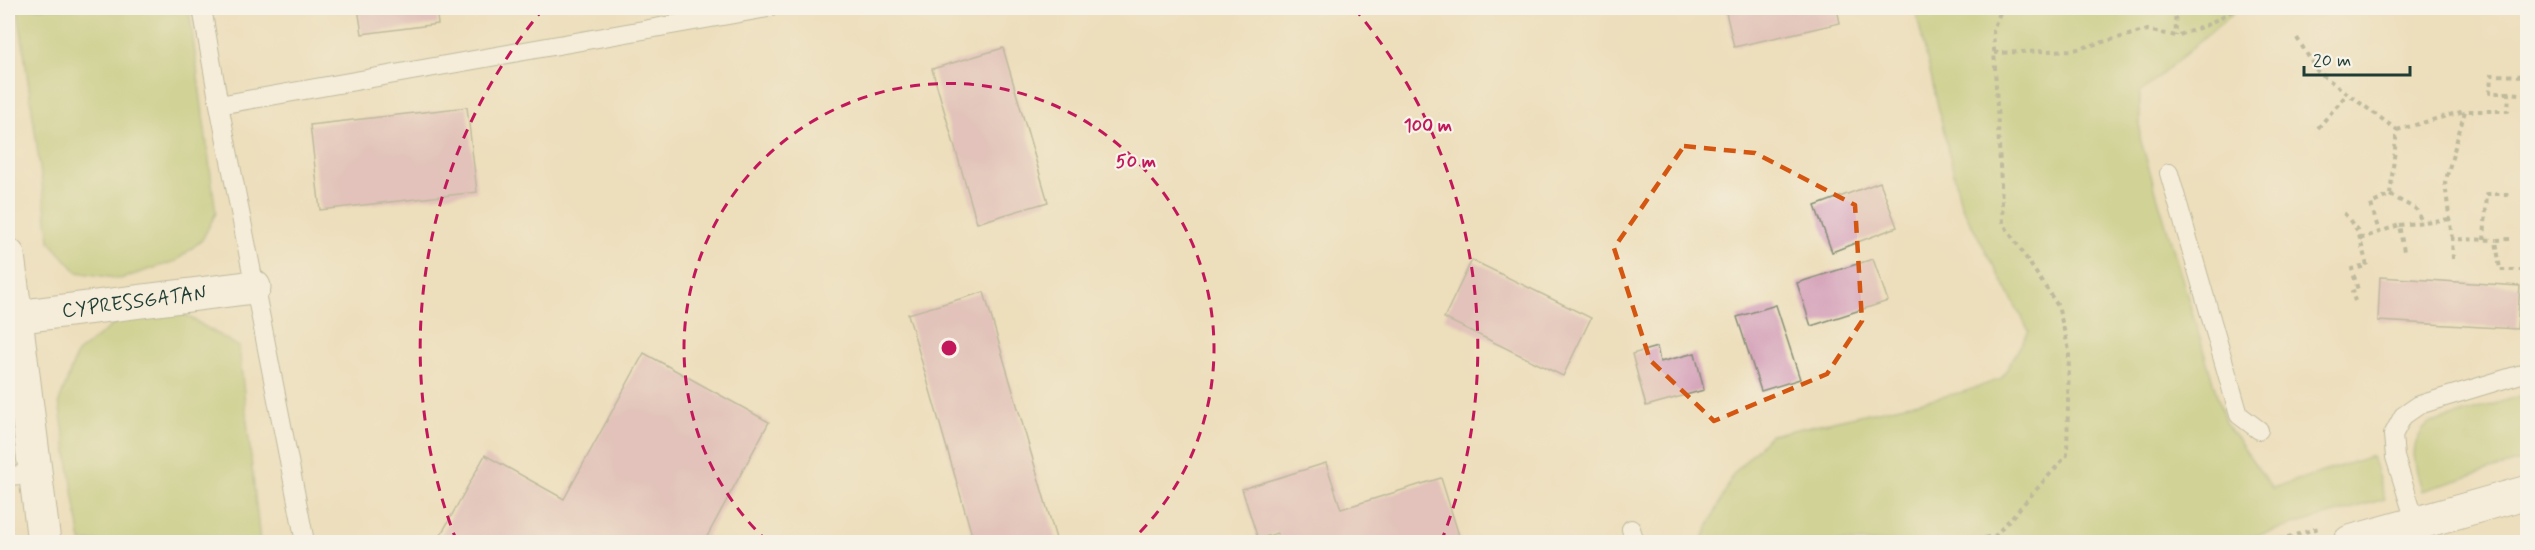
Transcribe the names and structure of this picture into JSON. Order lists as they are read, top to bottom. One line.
{"streets":{"main road":["CYPRESSGATAN"]},"scale_bar":"20 m","rings":["100 m","50 m"]}
